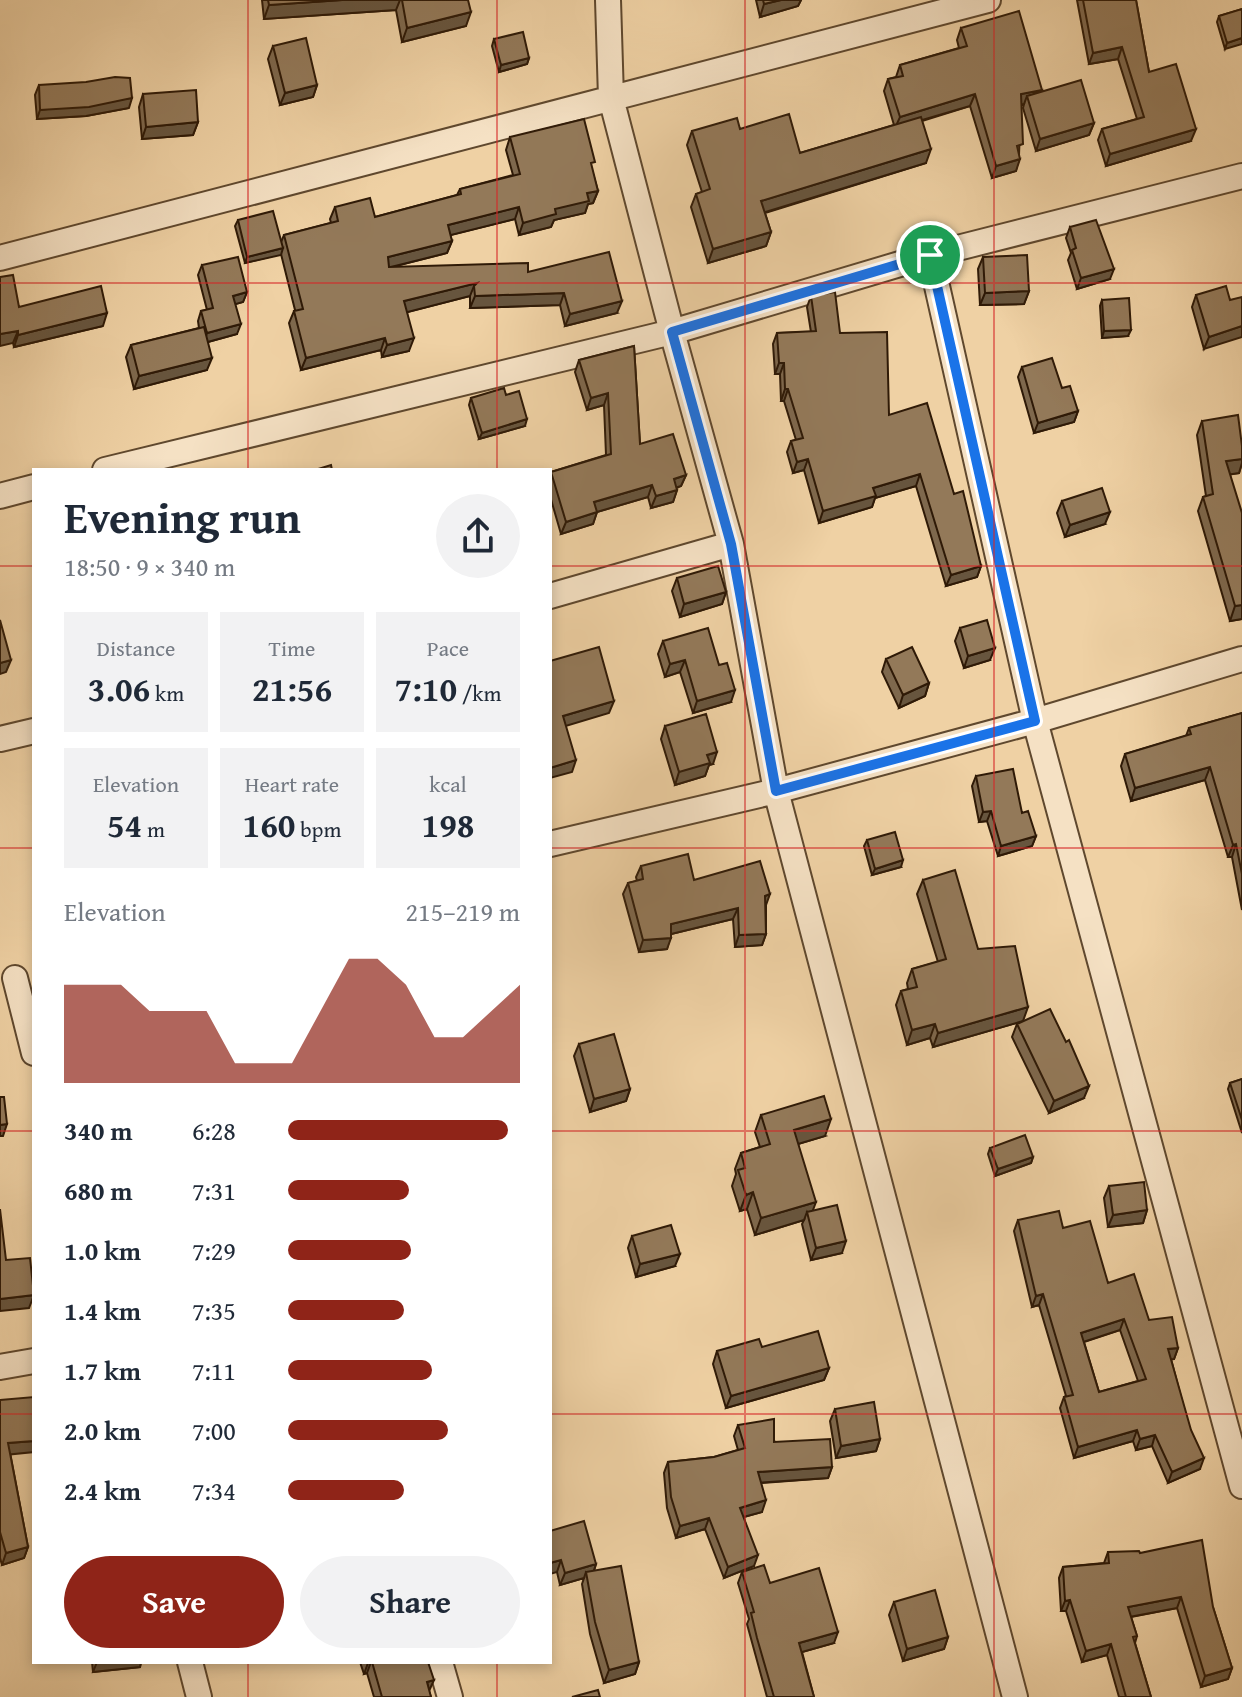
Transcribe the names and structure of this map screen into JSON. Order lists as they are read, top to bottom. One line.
{"page":{"heading":["Evening run","18:50 · 9 × 340 m"],"stats":[["Distance","3.06 km"],["Time","21:56"],["Pace","7:10 /km"],["Elevation","54 m"],["Heart rate","160 bpm"],["kcal","198"]],"chart":["Elevation","215–219 m"],"list":[{"name":"340 m","note":"6:28"},{"name":"680 m","note":"7:31"},{"name":"1.0 km","note":"7:29"},{"name":"1.4 km","note":"7:35"},{"name":"1.7 km","note":"7:11"},{"name":"2.0 km","note":"7:00"},{"name":"2.4 km","note":"7:34"}],"buttons":["Save","Share"]}}
